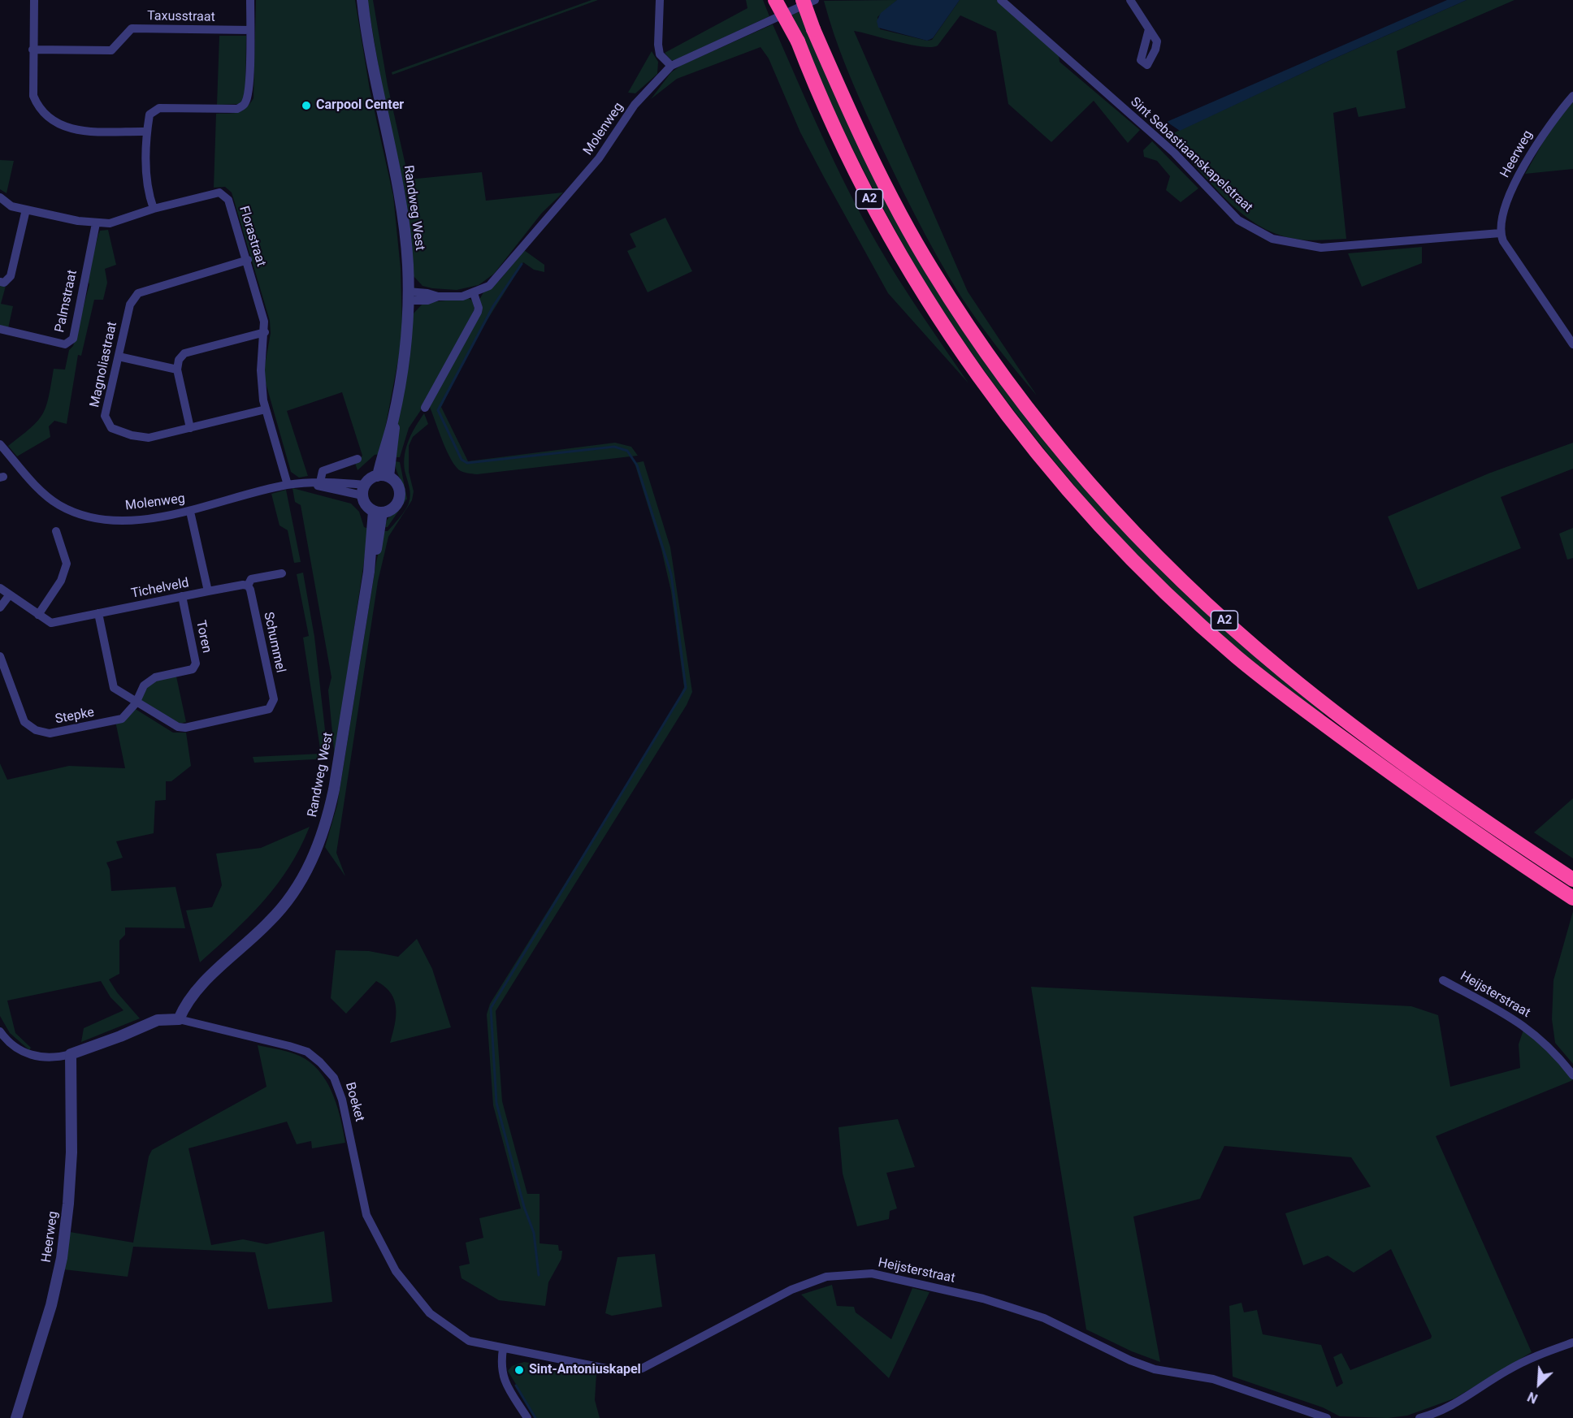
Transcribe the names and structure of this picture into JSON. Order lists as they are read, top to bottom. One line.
{"streets":{"highway":["A2"],"street":["Taxusstraat","Molenweg","Heerweg","Sint Sebastiaanskapelstraat","Randweg West","Florastraat","Palmstraat","Magnoliastraat","Tichelveld","Toren","Schummel","Stepke","Heijsterstraat","Boeket"]},"crossings":[["Molenweg","Randweg West"],["Molenweg","Florastraat"],["Molenweg","Tichelveld"],["Heerweg","Sint Sebastiaanskapelstraat"],["Heerweg","Boeket"],["Randweg West","Boeket"],["Florastraat","Palmstraat"],["Florastraat","Magnoliastraat"],["Tichelveld","Toren"],["Toren","Schummel"],["Toren","Stepke"],["Schummel","Stepke"],["Heijsterstraat","Boeket"]],"places":["Carpool Center","Sint-Antoniuskapel"],"north":"bottom left"}
